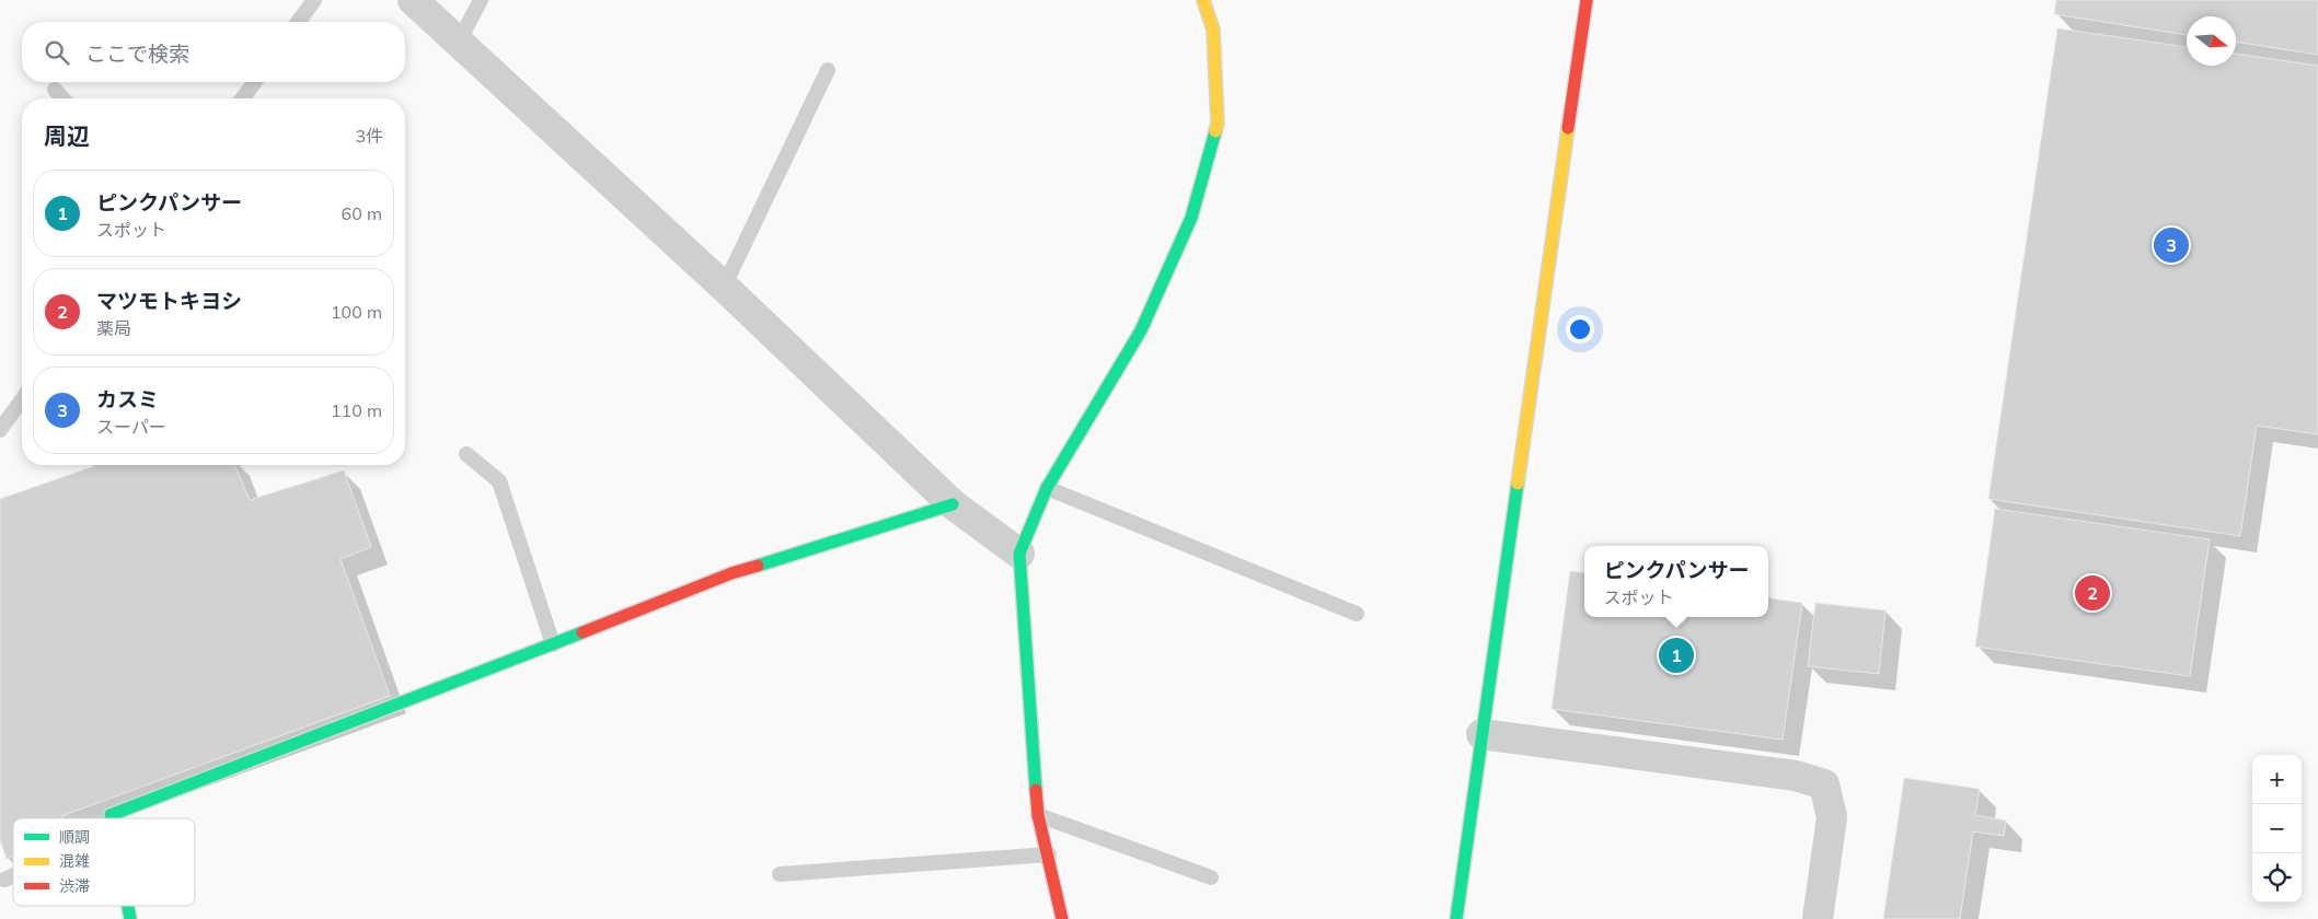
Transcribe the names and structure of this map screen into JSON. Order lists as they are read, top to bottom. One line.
{"legend":["順調","混雑","渋滞"],"north":"right","page":{"search":"ここで検索","heading":["周辺","3件"],"list":[{"mark":"1","name":"ピンクパンサー","note":"スポット","value":"60 m"},{"mark":"2","name":"マツモトキヨシ","note":"薬局","value":"100 m"},{"mark":"3","name":"カスミ","note":"スーパー","value":"110 m"}],"pins":["3","2","1"],"popup":["ピンクパンサー","スポット"],"map_buttons":["+","−"]}}
